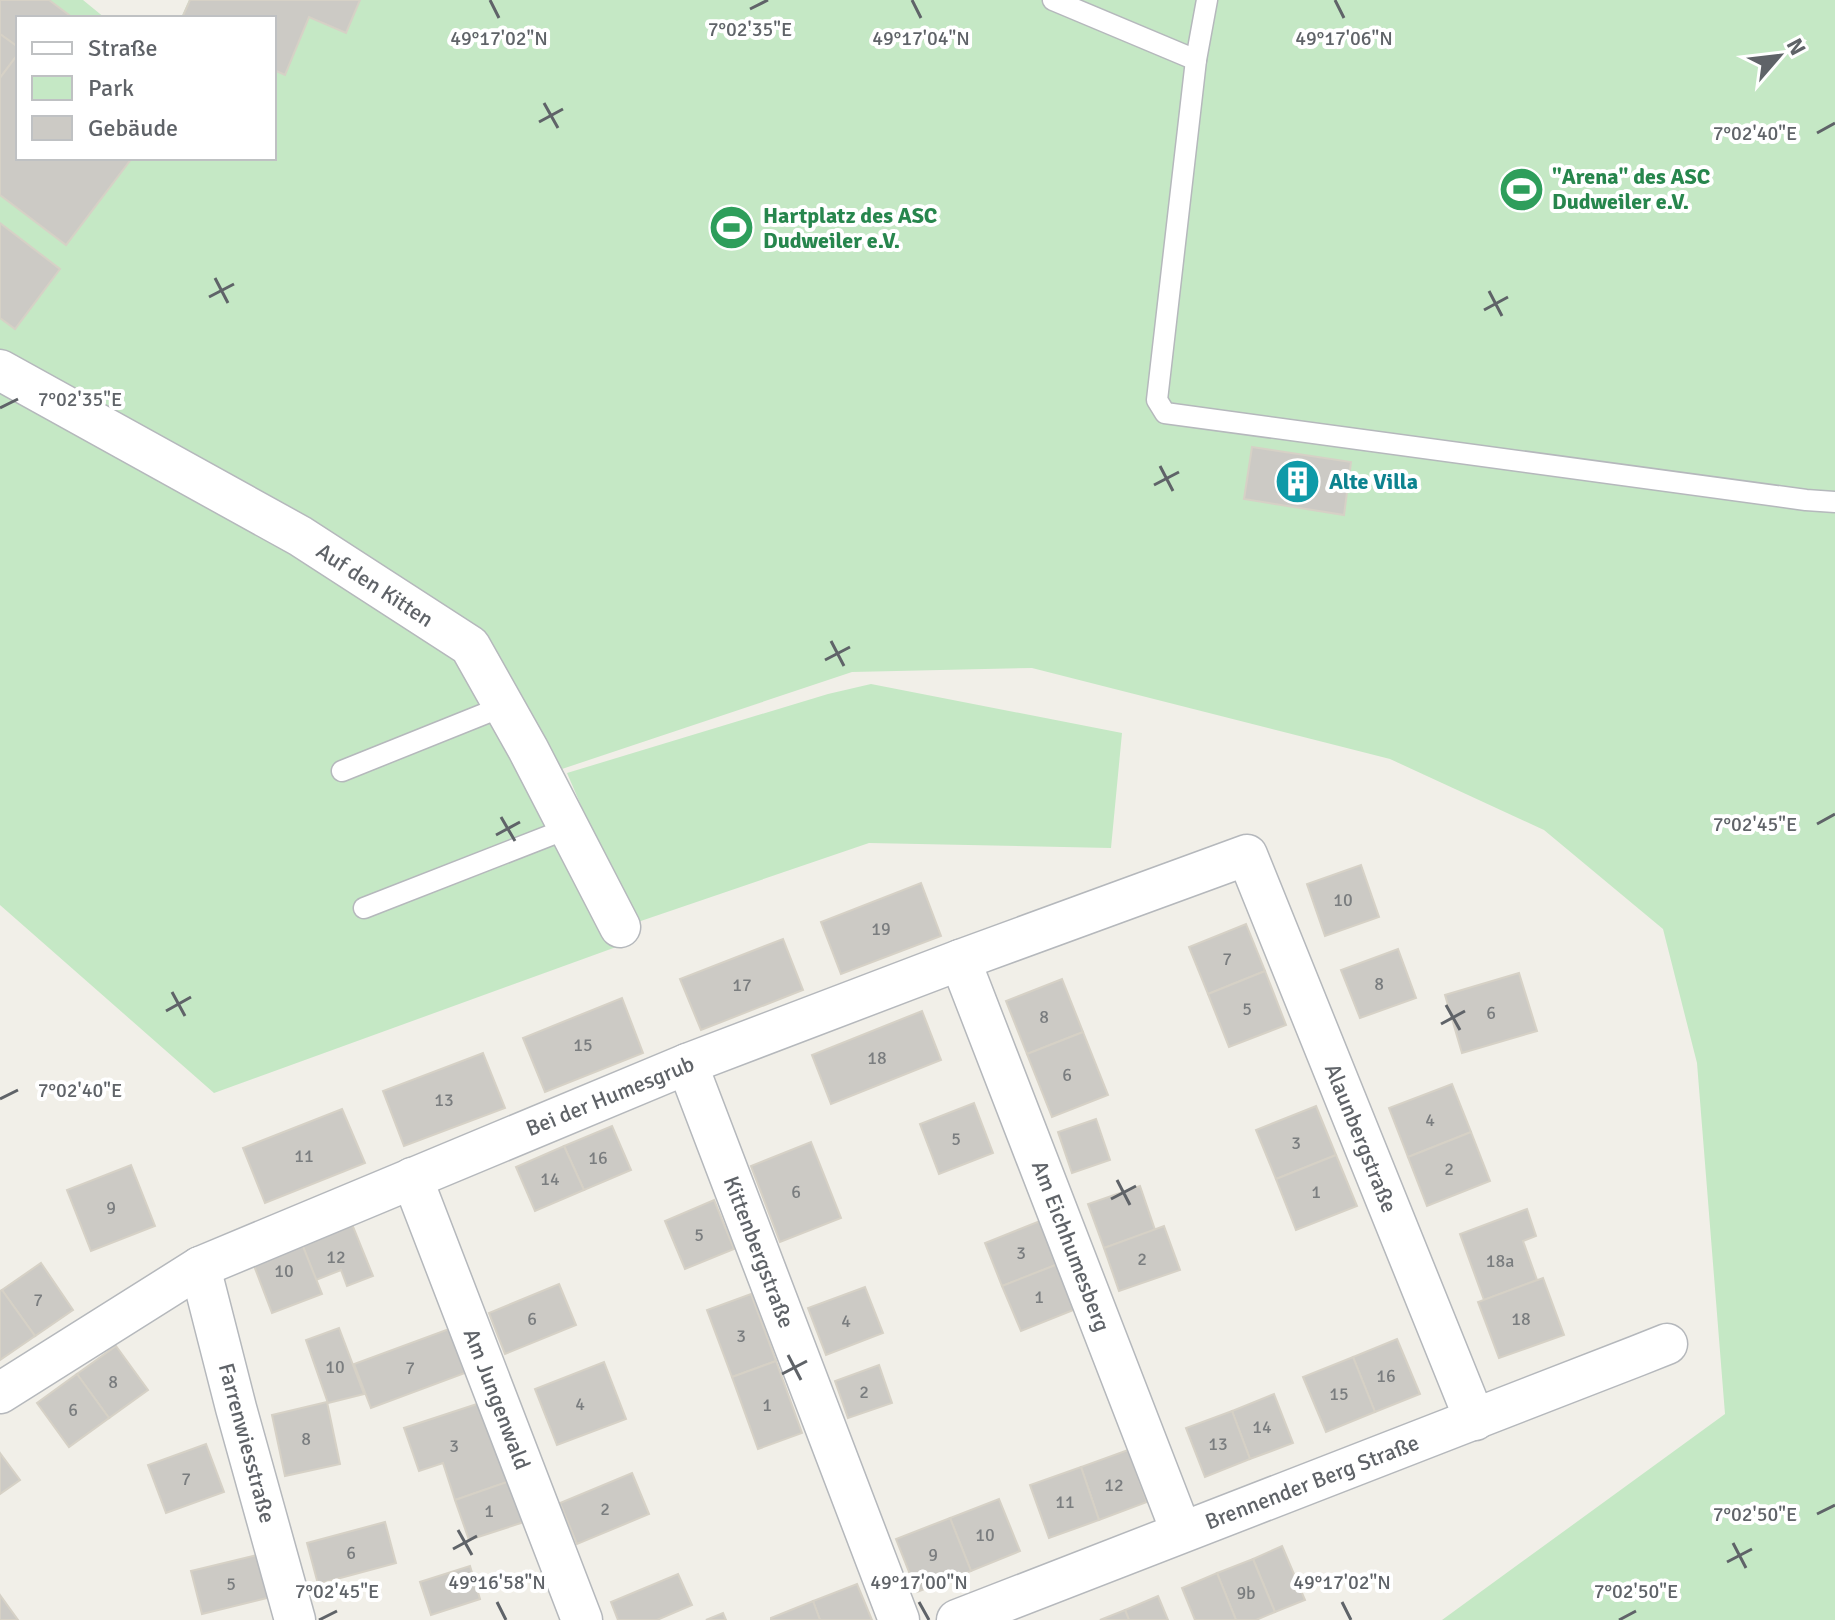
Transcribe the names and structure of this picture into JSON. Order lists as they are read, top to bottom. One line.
{"streets":{"street":["Auf den Kitten","Bei der Humesgrub","Alaunbergstraße","Am Eichhumesberg","Kittenbergstraße","Am Jungenwald","Farrenwiesstraße","Brennender Berg Straße"]},"crossings":[["Bei der Humesgrub","Alaunbergstraße"],["Bei der Humesgrub","Am Eichhumesberg"],["Bei der Humesgrub","Kittenbergstraße"],["Bei der Humesgrub","Am Jungenwald"],["Bei der Humesgrub","Farrenwiesstraße"],["Alaunbergstraße","Brennender Berg Straße"],["Am Eichhumesberg","Brennender Berg Straße"]],"places":{"sports":["\"Arena\" des ASC Dudweiler e.V.","Hartplatz des ASC Dudweiler e.V."],"building":["Alte Villa"]},"house_numbers":["10","19","7","8","17","5","6","8","15","18","6","13","4","5","3","11","16","2","14","6","1","9","5","3","12","2","18a","10","1","7","6","18","4","3","10","7","16","8","2","15","4","1","6","14","8","13","3","7","12","11","2","1","10","6","9","5","9b"],"legend":["Straße","Park","Gebäude"],"north":"top right","coordinates":["7°02'35\"E","49°17'02\"N","49°17'04\"N","49°17'06\"N","7°02'40\"E","7°02'45\"E","7°02'50\"E","49°16'58\"N","49°17'00\"N"]}
